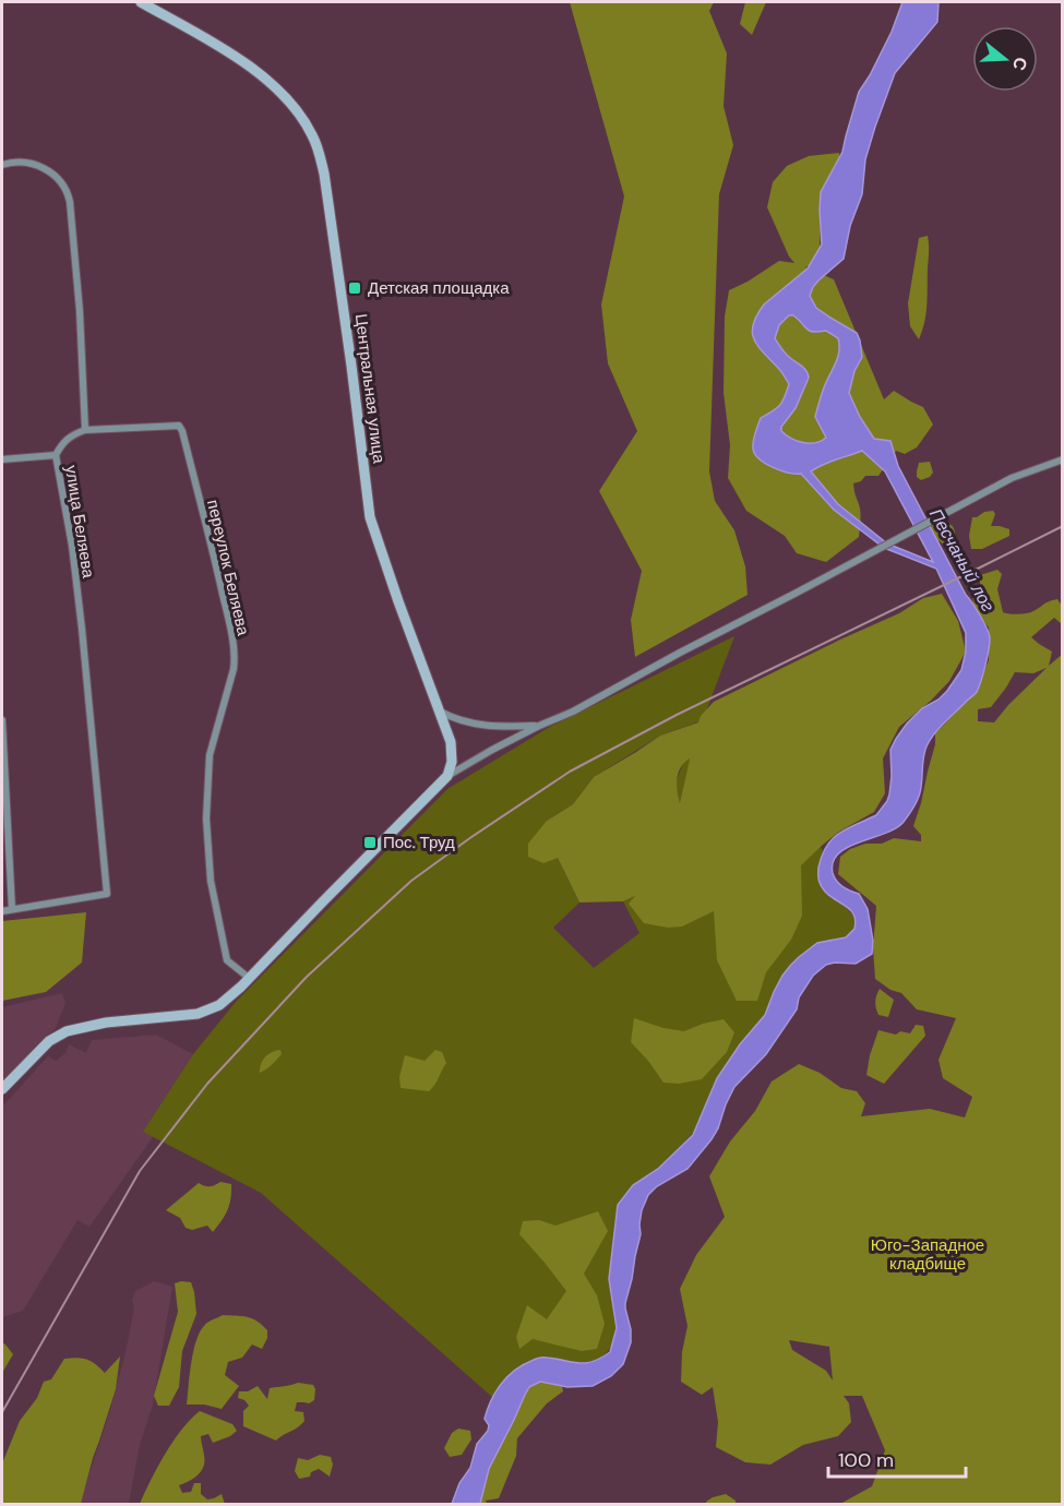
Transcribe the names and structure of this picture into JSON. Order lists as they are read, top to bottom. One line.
{"streets":{"street":["Центральная улица","улица Беляева","переулок Беляева"]},"crossings":[["улица Беляева","переулок Беляева"]],"water":["Песчаный лог"],"parks":["Юго-Западное кладбище"],"places":{"transit":["Детская площадка","Пос. Труд"]},"scale_bar":"100 m","north":"right"}
